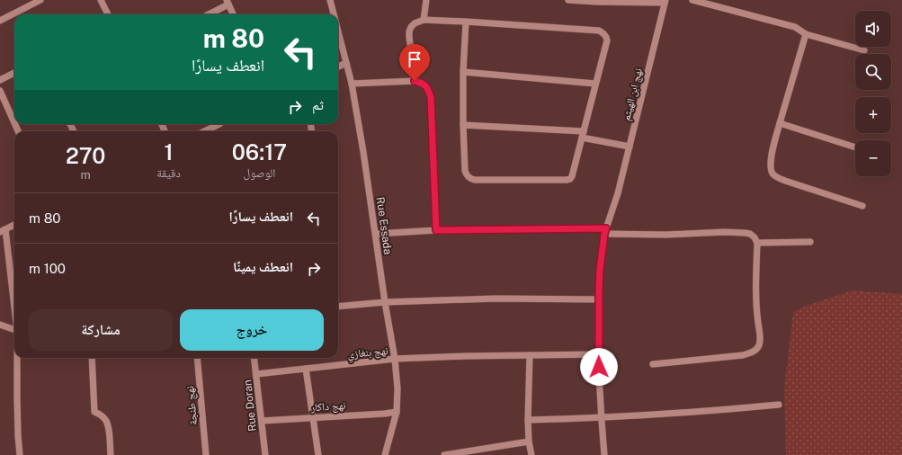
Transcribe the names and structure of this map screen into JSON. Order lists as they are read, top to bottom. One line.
{"streets":{"street":["نهج ابن الهيثم","Rue Essada","نهج بنغازي","نهج طنجة","Rue Doran","نهج داكار"]},"crossings":[["نهج ابن الهيثم","نهج بنغازي"],["Rue Essada","نهج بنغازي"],["Rue Essada","نهج داكار"],["نهج بنغازي","Rue Doran"],["Rue Doran","نهج داكار"]],"page":{"map_buttons":["+","−"],"turn":["80 m","انعطف يسارًا"],"then":"ثم","eta":["06:17","الوصول","1","دقيقة","270","m"],"list":[{"name":"انعطف يسارًا","value":"80 m"},{"name":"انعطف يمينًا","value":"100 m"}],"buttons":["خروج","مشاركة"]}}
